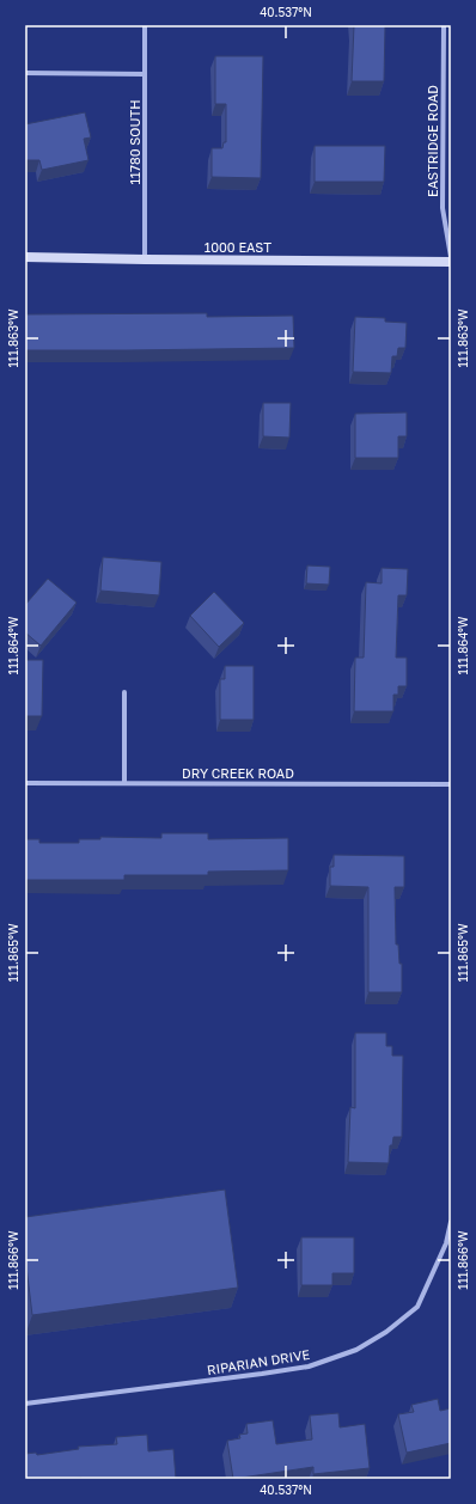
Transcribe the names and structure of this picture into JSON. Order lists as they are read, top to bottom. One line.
{"streets":{"street":["EASTRIDGE ROAD","11780 SOUTH","1000 EAST","DRY CREEK ROAD","RIPARIAN DRIVE"]},"crossings":[["11780 SOUTH","1000 EAST"]],"coordinates":["40.537°N","111.863°W","111.864°W","111.865°W","111.866°W"]}
